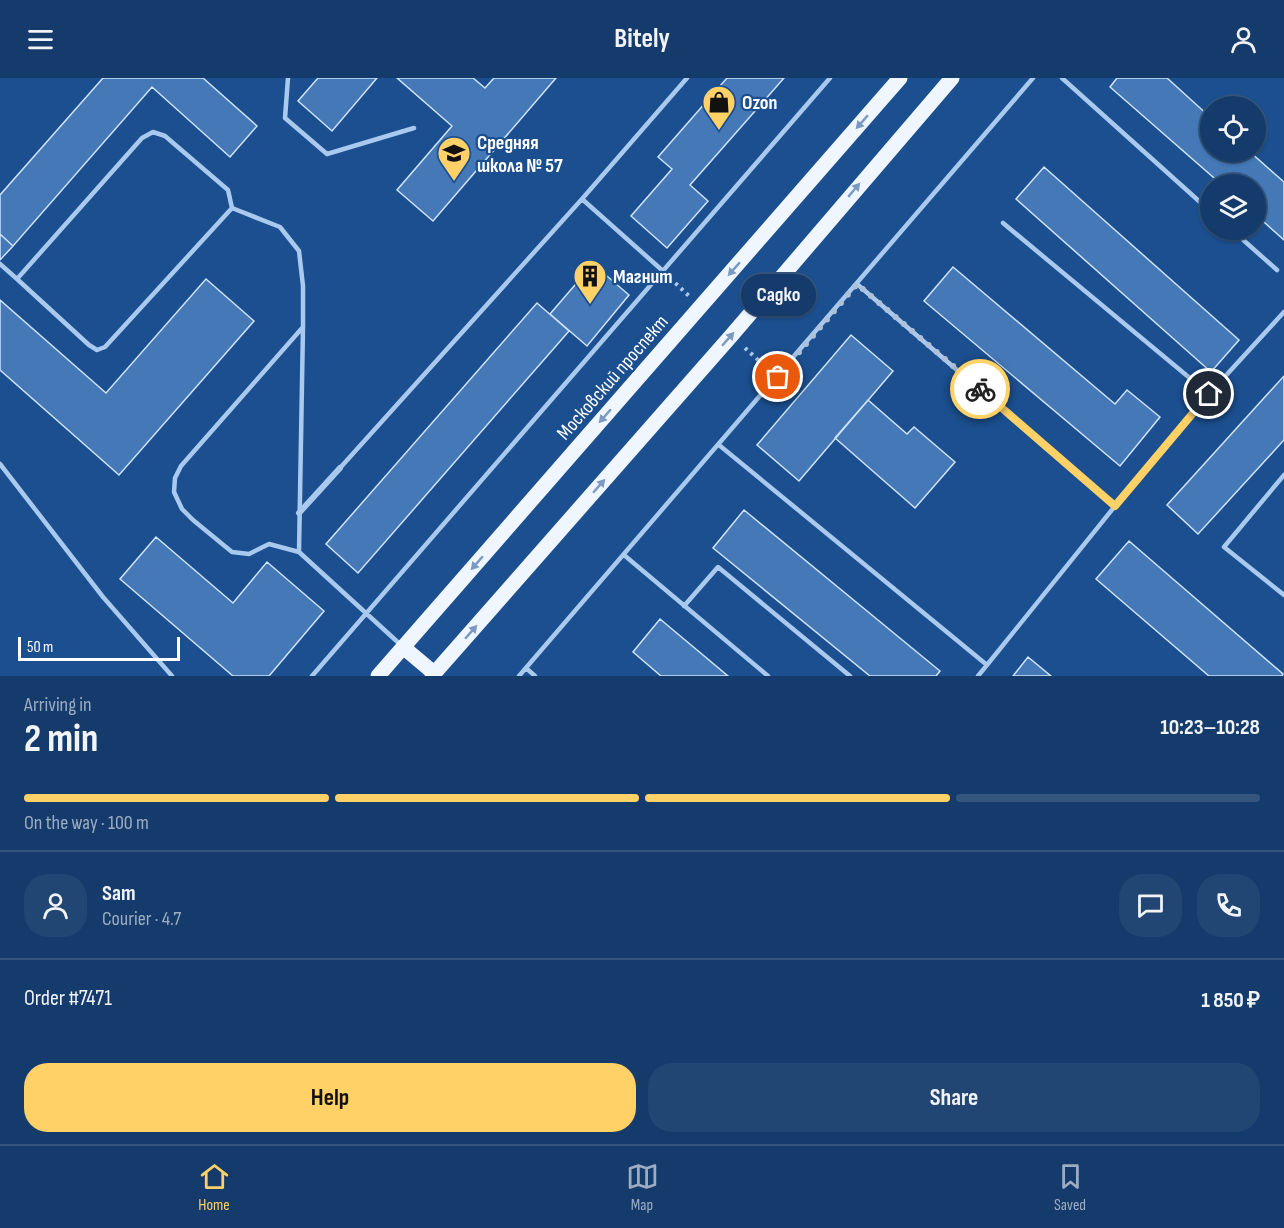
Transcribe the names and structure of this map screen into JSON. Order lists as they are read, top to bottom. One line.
{"streets":{"main road":["Московский проспект"]},"places":{"shop":["Ozon"],"school or university":["Средняя школа № 57"],"building":["Магнит"],"other":["Садко"]},"scale_bar":"50 m","page":{"header":"Bitely","bubble":"Садко","scale":"50 m","heading":["2 min","Arriving in","10:23–10:28"],"panel":["Sam","Courier · 4.7","Order #7471","1 850 ₽"],"bar":"On the way · 100 m","buttons":["Help","Share"],"tabs":["Home","Map","Saved"]}}
